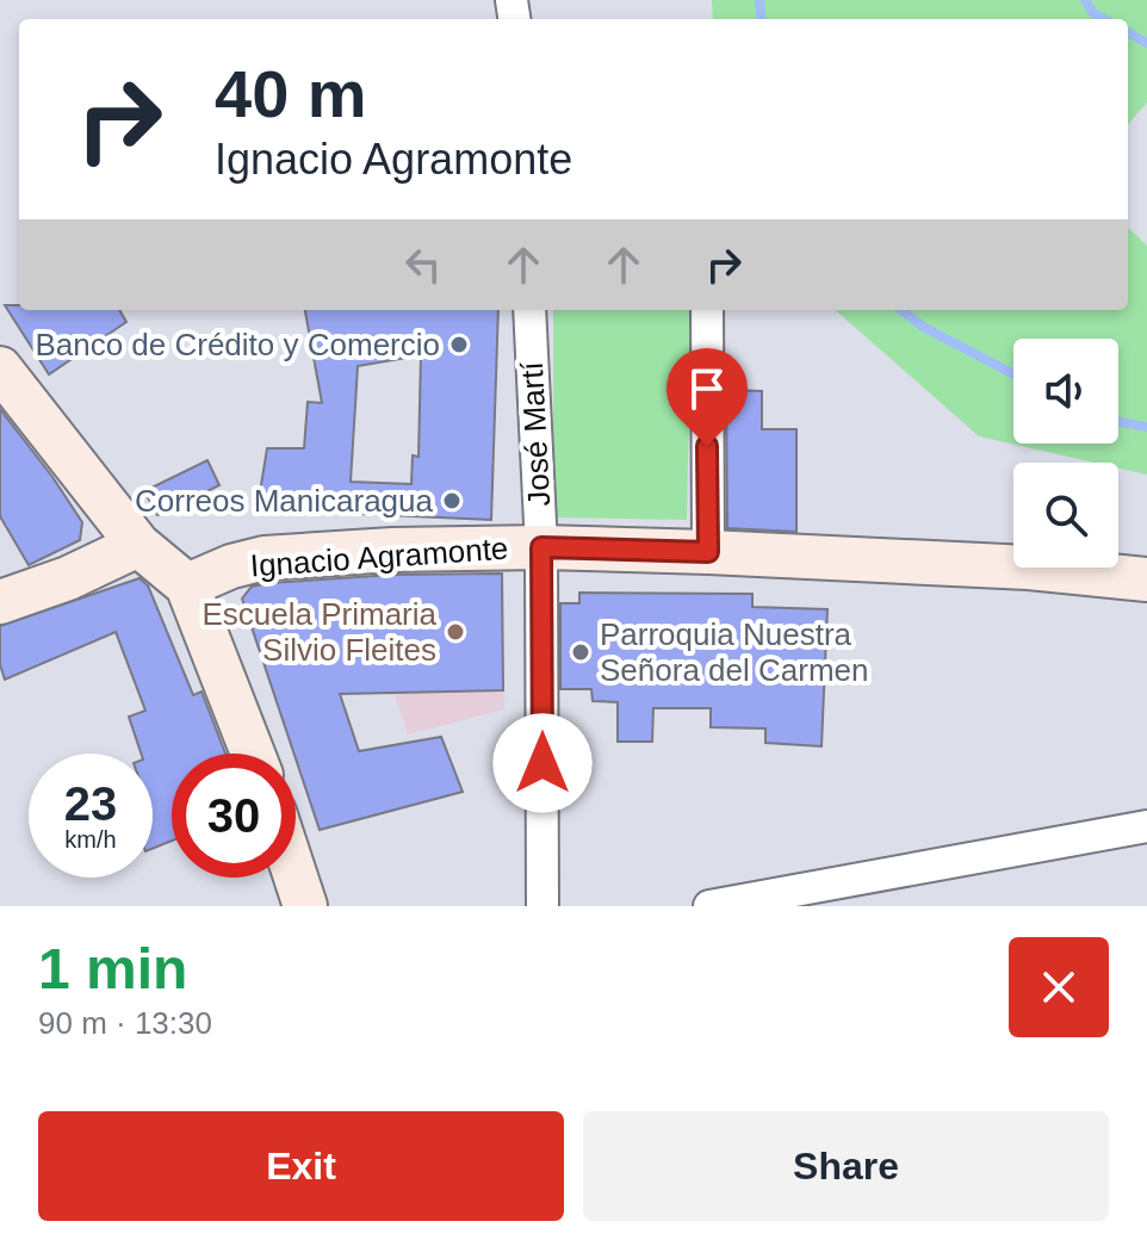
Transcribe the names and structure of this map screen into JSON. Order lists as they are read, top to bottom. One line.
{"streets":{"main road":["Ignacio Agramonte"],"street":["José Martí"]},"crossings":[["José Martí","Ignacio Agramonte"]],"places":["Banco de Crédito y Comercio","Correos Manicaragua","Escuela Primaria Silvio Fleites","Parroquia Nuestra Señora del Carmen"],"page":{"turn":["40 m","Ignacio Agramonte"],"speed":"23 km/h","limit":"30","heading":["1 min","90 m · 13:30"],"buttons":["Exit","Share"]}}
